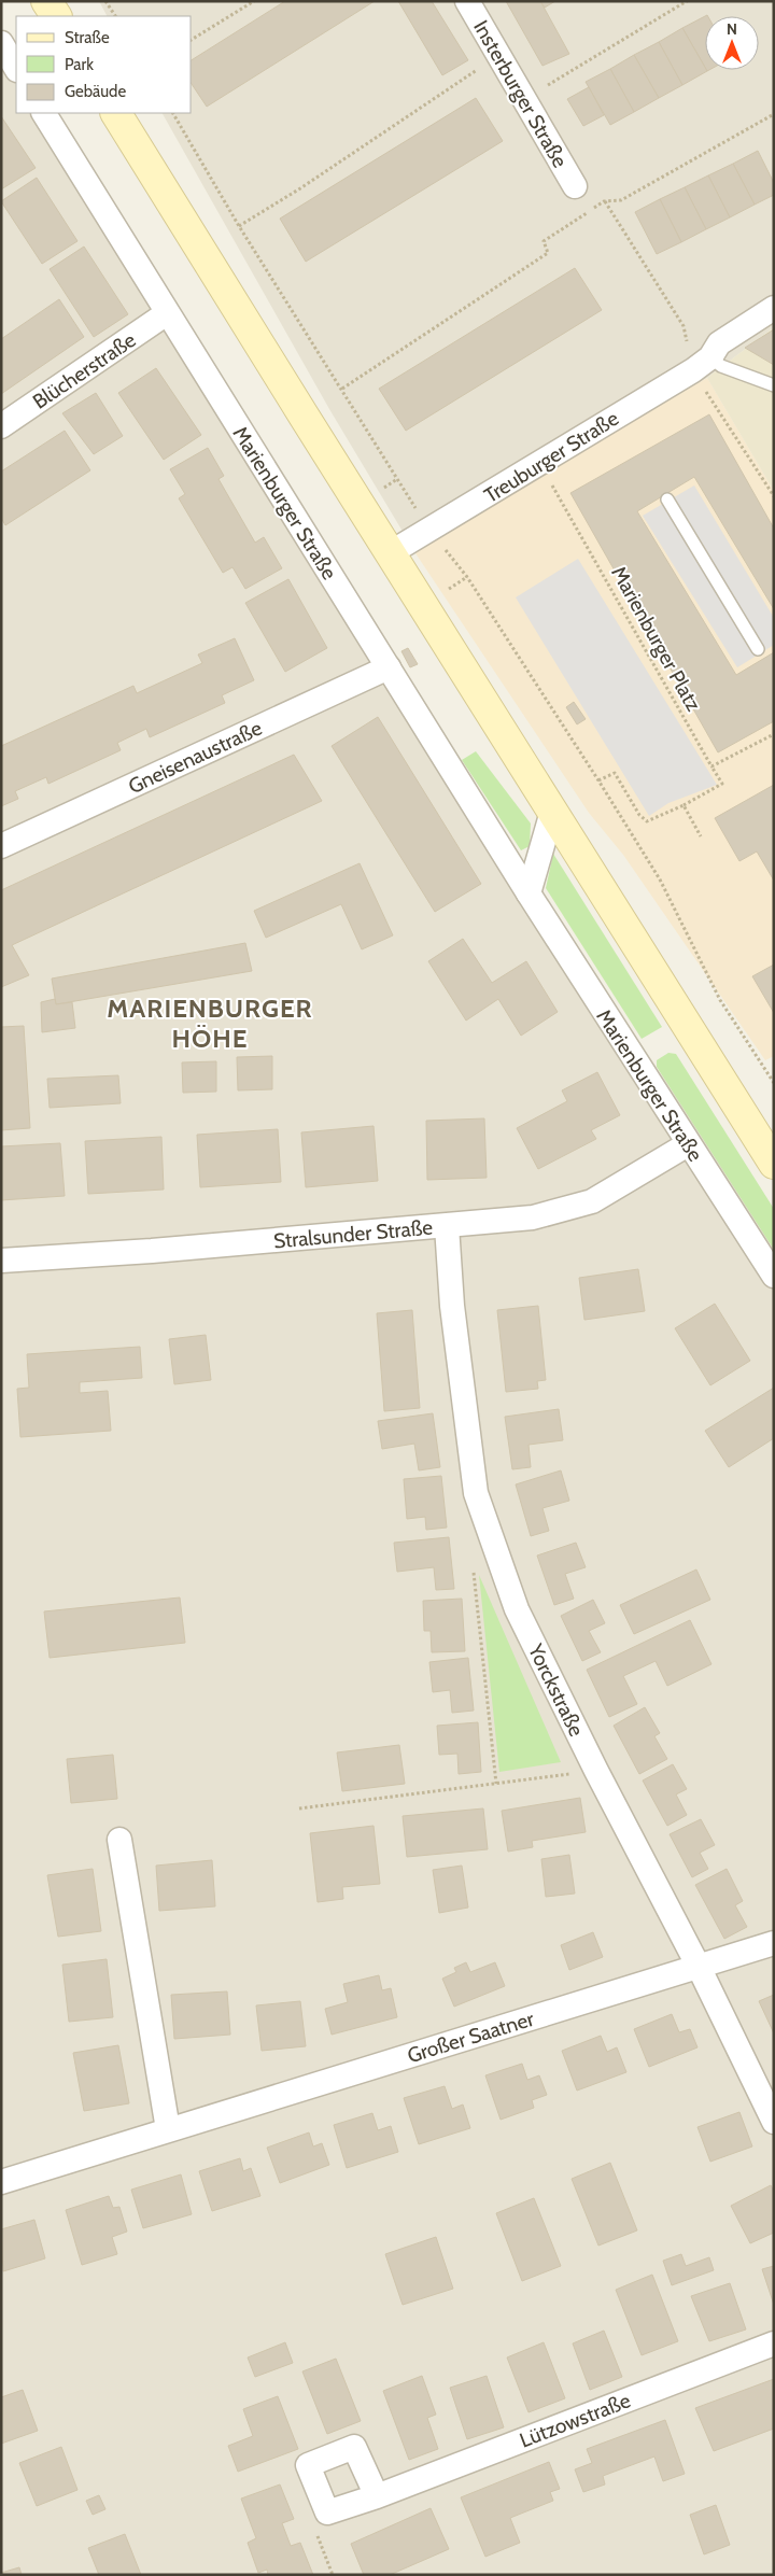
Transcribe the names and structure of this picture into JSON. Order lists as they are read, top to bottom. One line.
{"streets":{"street":["Insterburger Straße","Blücherstraße","Treuburger Straße","Marienburger Straße","Gneisenaustraße","Stralsunder Straße","Yorckstraße","Großer Saatner","Lützowstraße"],"path":["Marienburger Platz"]},"crossings":[["Blücherstraße","Marienburger Straße"],["Treuburger Straße","Marienburger Platz"],["Marienburger Straße","Gneisenaustraße"],["Marienburger Straße","Stralsunder Straße"],["Stralsunder Straße","Yorckstraße"],["Yorckstraße","Großer Saatner"]],"districts":["MARIENBURGER HÖHE"],"legend":["Straße","Park","Gebäude"],"north":"top"}
